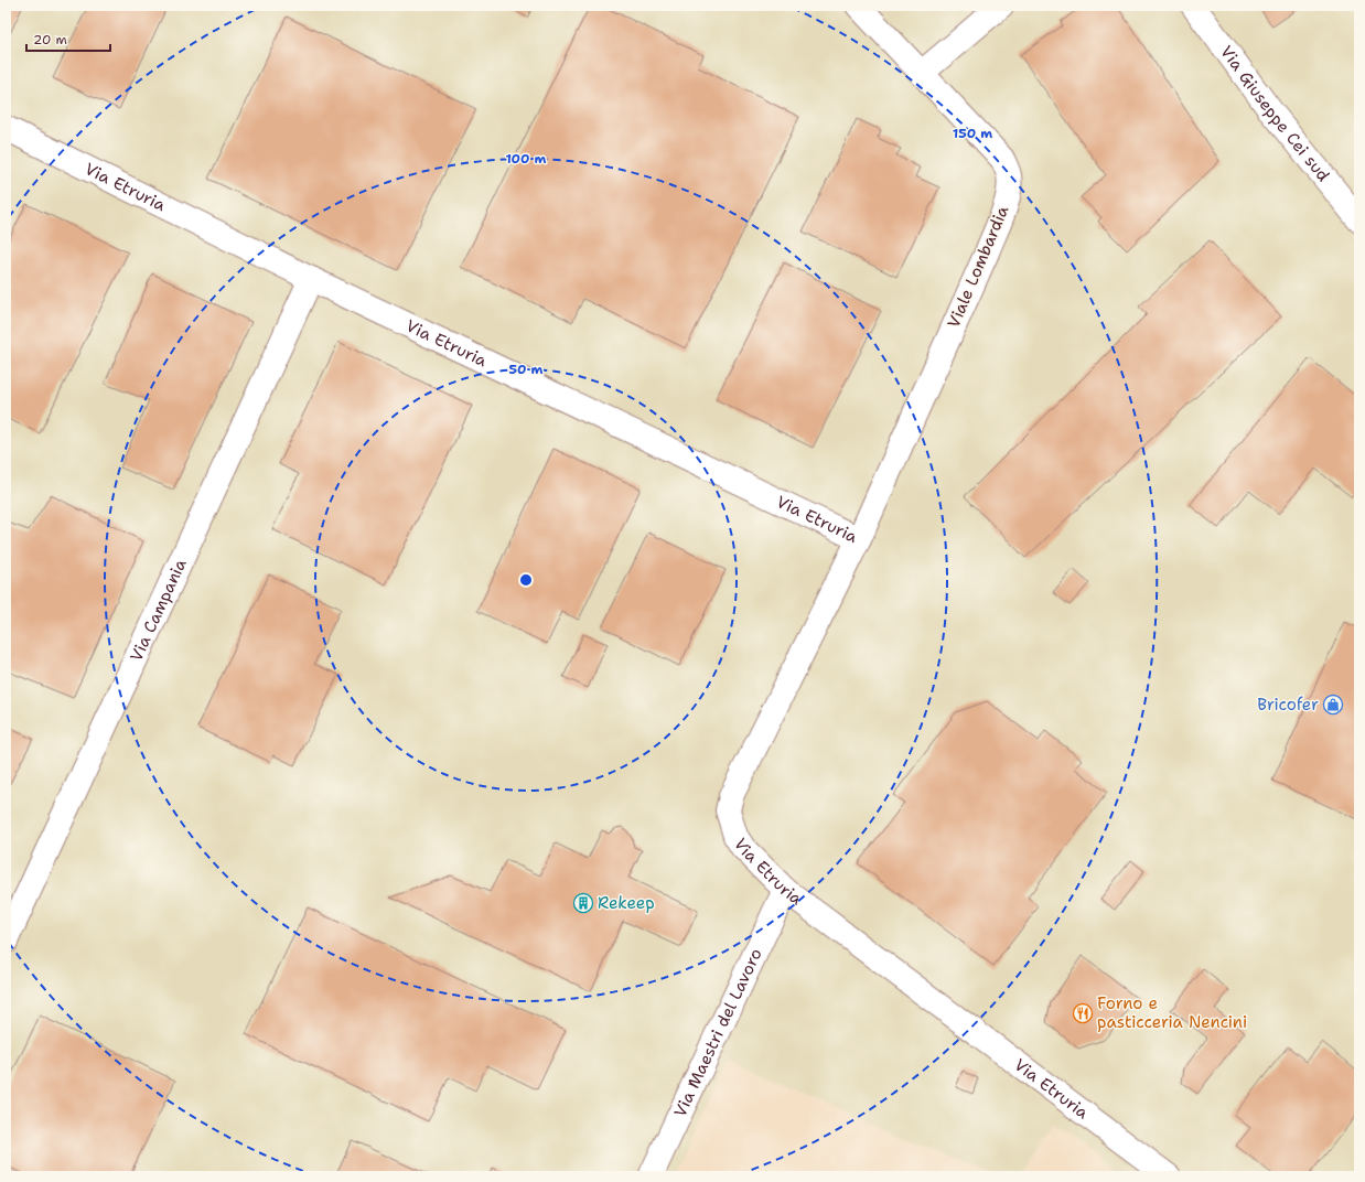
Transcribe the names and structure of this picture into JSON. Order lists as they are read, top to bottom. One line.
{"streets":{"street":["Via Giuseppe Cei sud","Via Etruria","Viale Lombardia","Via Campania","Via Maestri del Lavoro"]},"crossings":[["Via Etruria","Viale Lombardia"],["Via Etruria","Via Campania"],["Via Etruria","Via Maestri del Lavoro"]],"places":{"shop":["Bricofer"],"building":["Rekeep"],"restaurant":["Forno e pasticceria Nencini"]},"scale_bar":"20 m","rings":["150 m","100 m","50 m"]}
